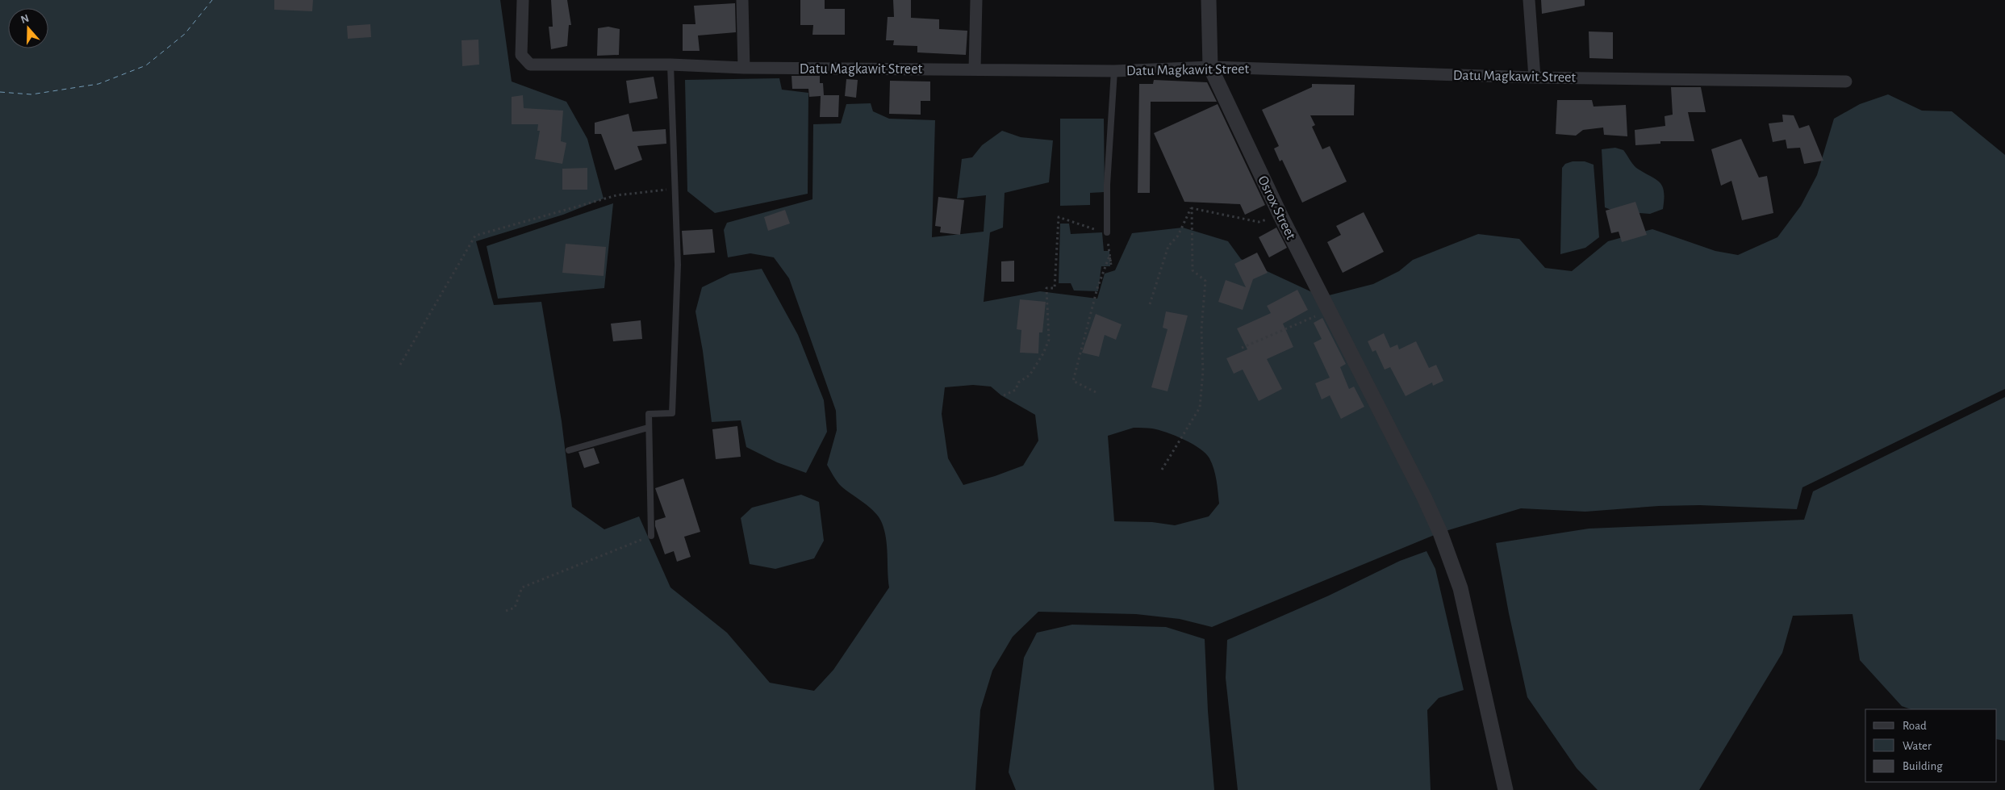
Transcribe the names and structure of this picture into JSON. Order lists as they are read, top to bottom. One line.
{"streets":{"street":["Datu Magkawit Street","Osrox Street"]},"crossings":[["Datu Magkawit Street","Osrox Street"]],"legend":["Road","Water","Building"],"north":"top"}
